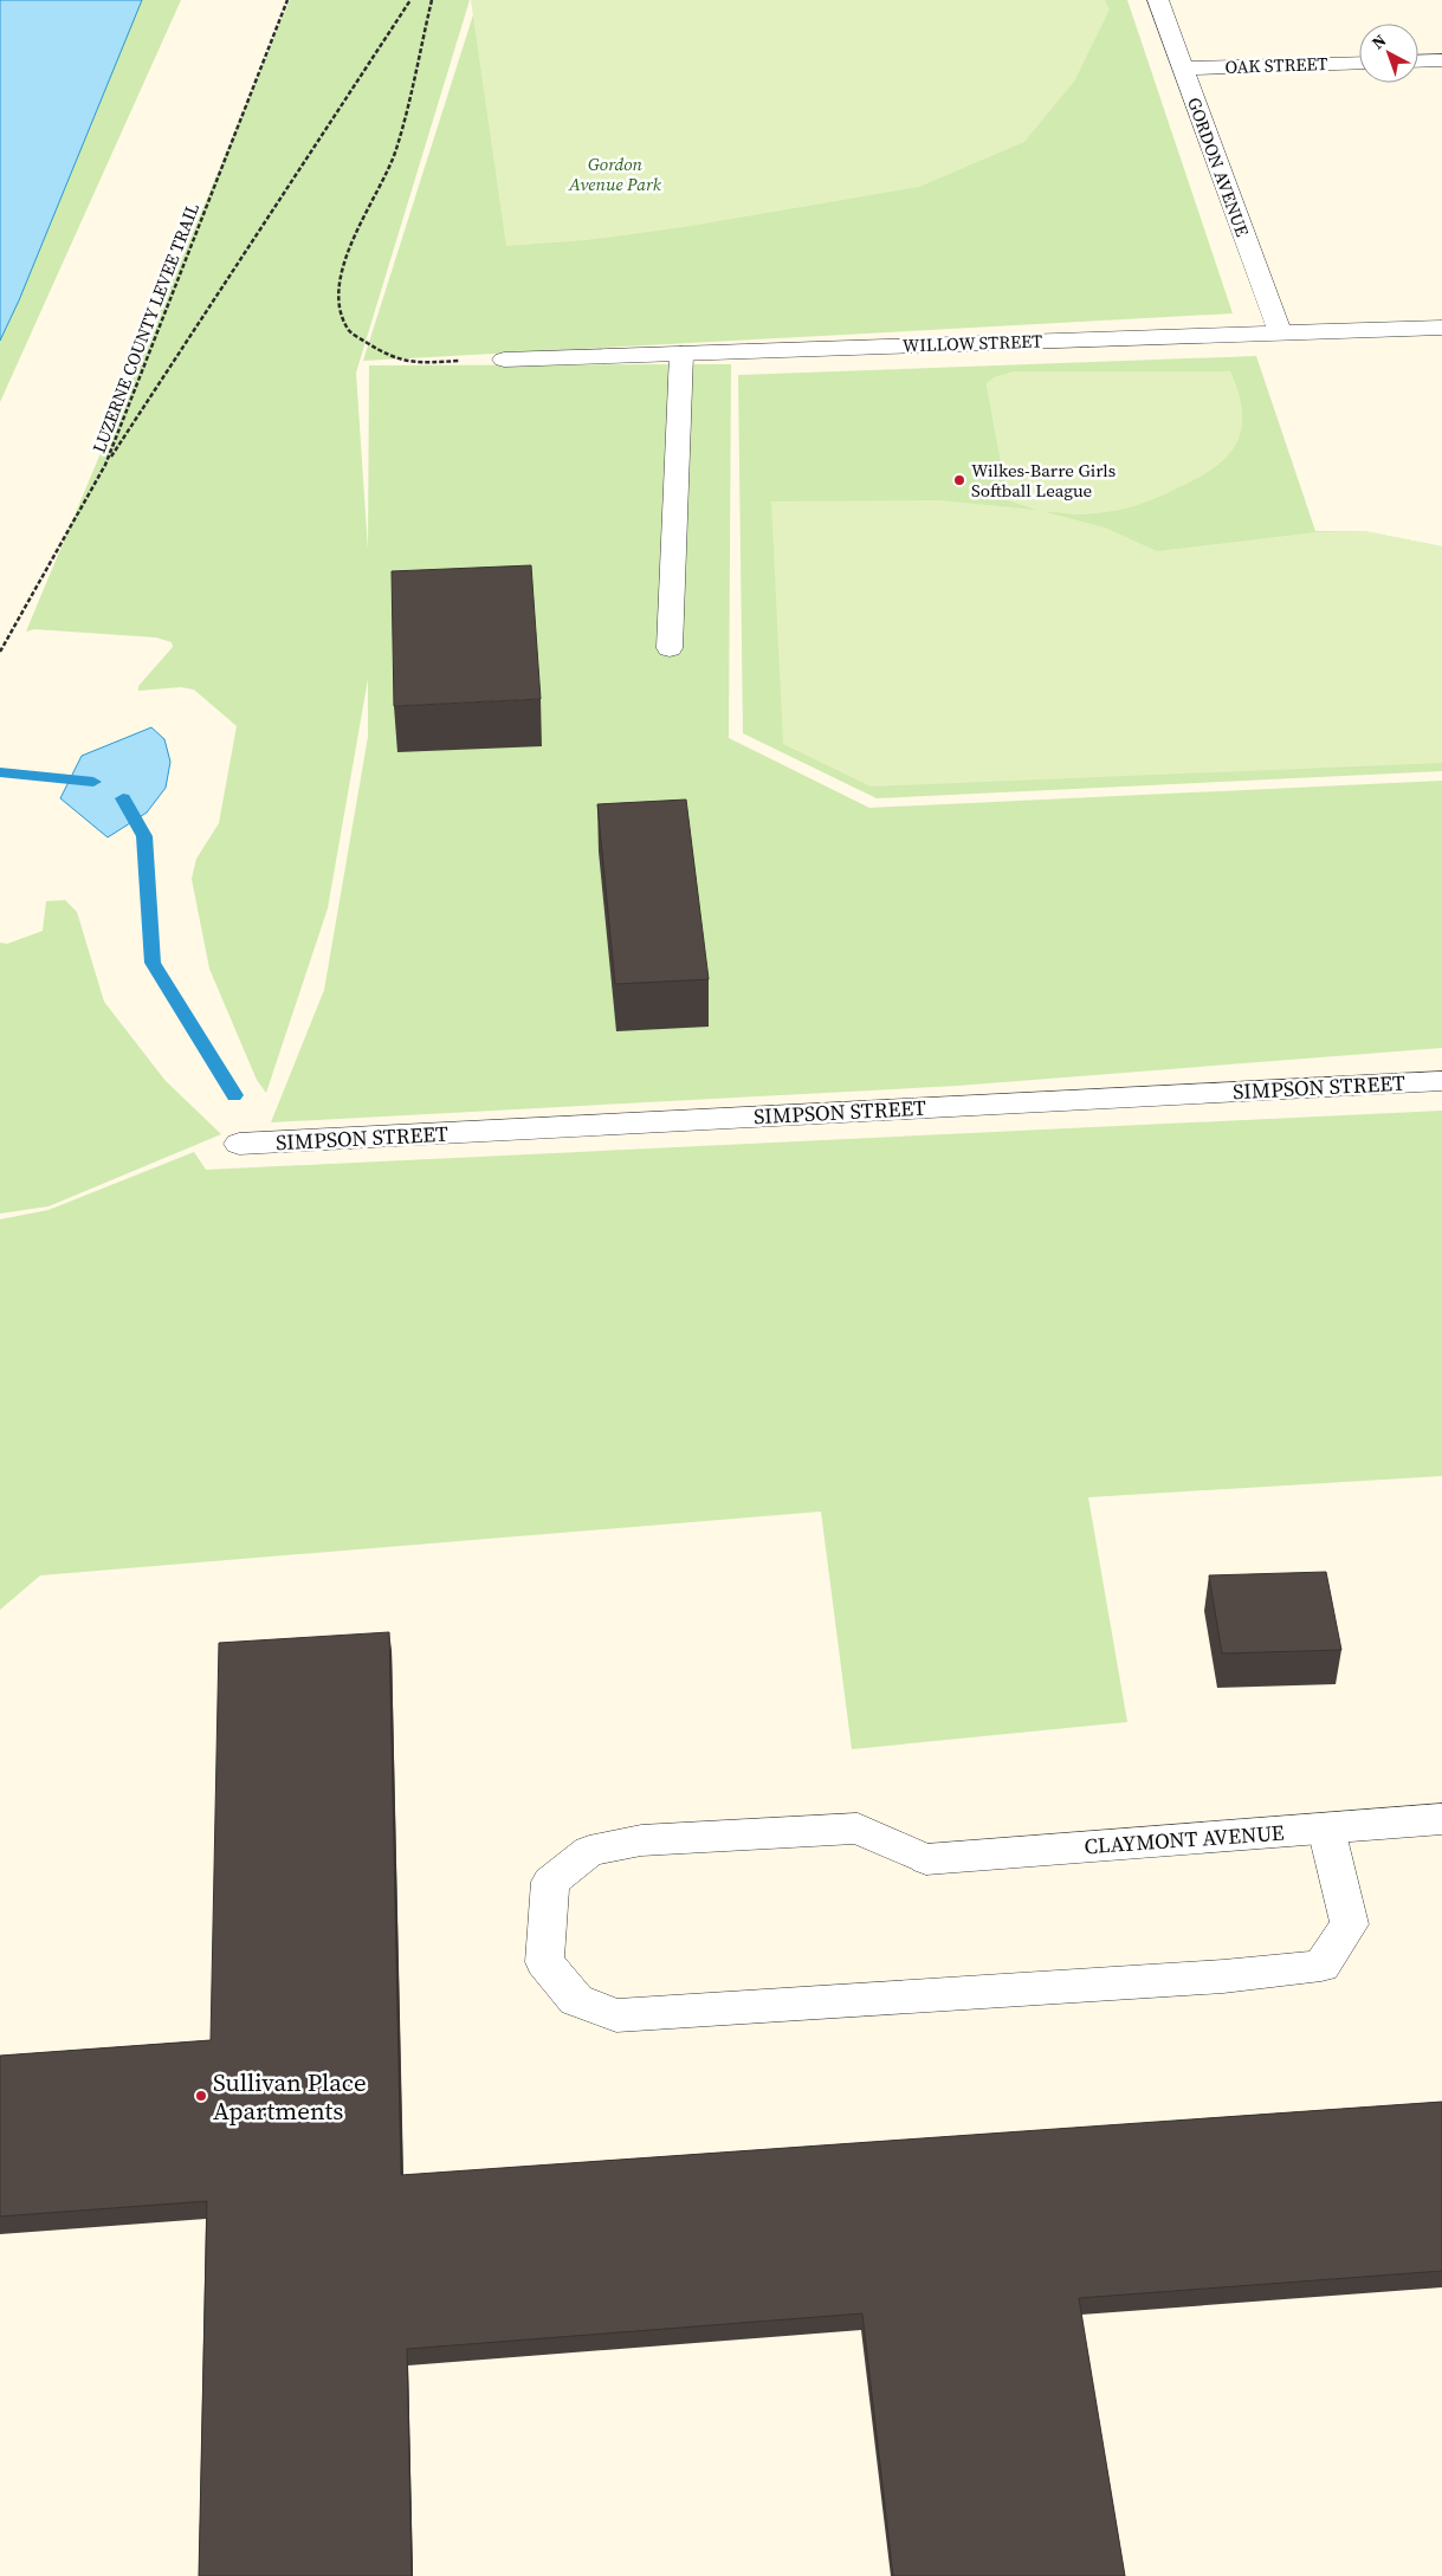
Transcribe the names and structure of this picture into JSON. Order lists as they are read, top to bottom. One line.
{"streets":{"street":["OAK STREET","GORDON AVENUE","WILLOW STREET","SIMPSON STREET","CLAYMONT AVENUE"],"path":["LUZERNE COUNTY LEVEE TRAIL"]},"crossings":[["OAK STREET","GORDON AVENUE"],["GORDON AVENUE","WILLOW STREET"]],"parks":["Gordon Avenue Park"],"places":["Wilkes-Barre Girls Softball League","Sullivan Place Apartments"],"north":"top left"}
